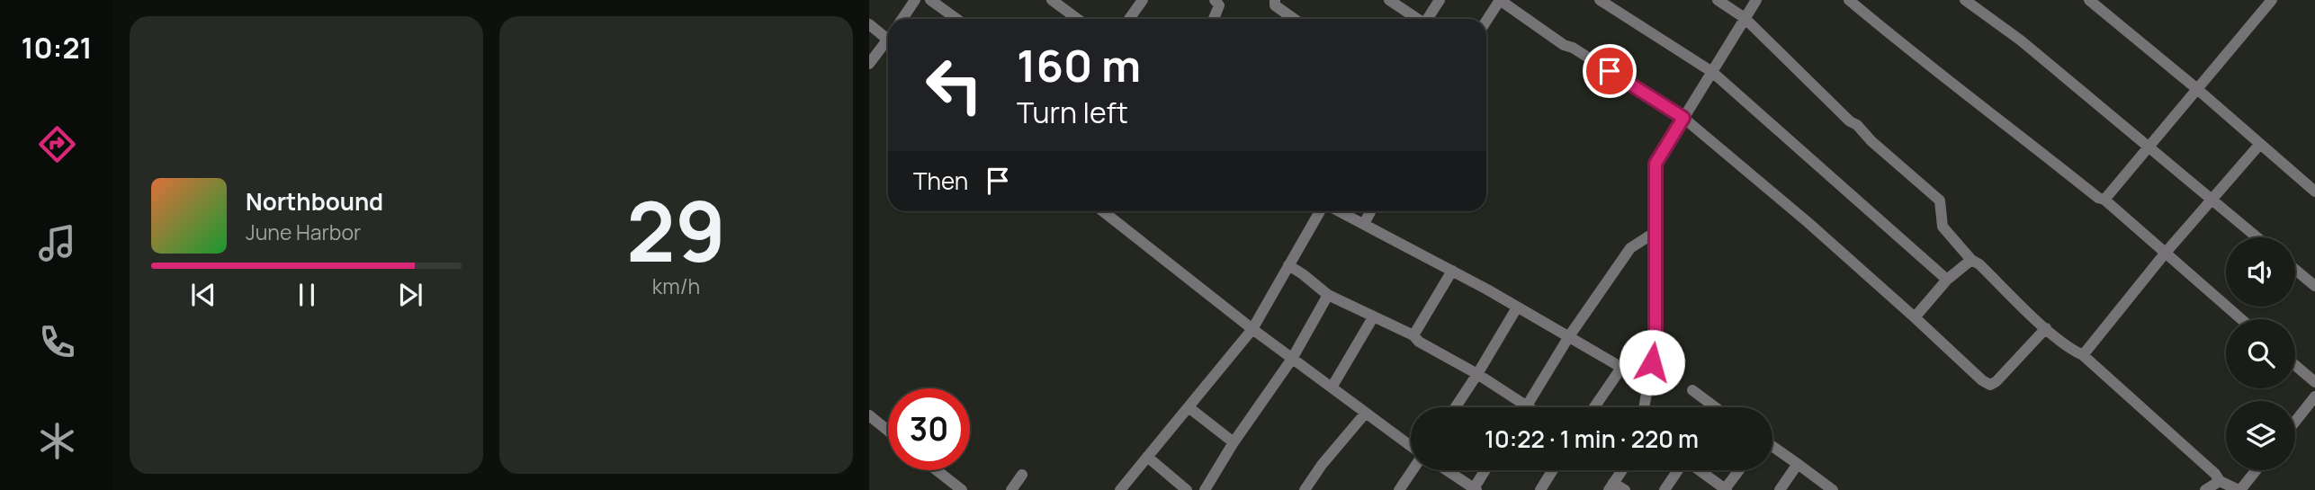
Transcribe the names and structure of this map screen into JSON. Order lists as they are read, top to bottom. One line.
{"page":{"tabs":"10:21","tile":["29","km/h"],"turn":["160 m","Turn left"],"then":"Then","song":["Northbound","June Harbor"],"limit":"30","trip":"10:22 · 1 min · 220 m"}}
